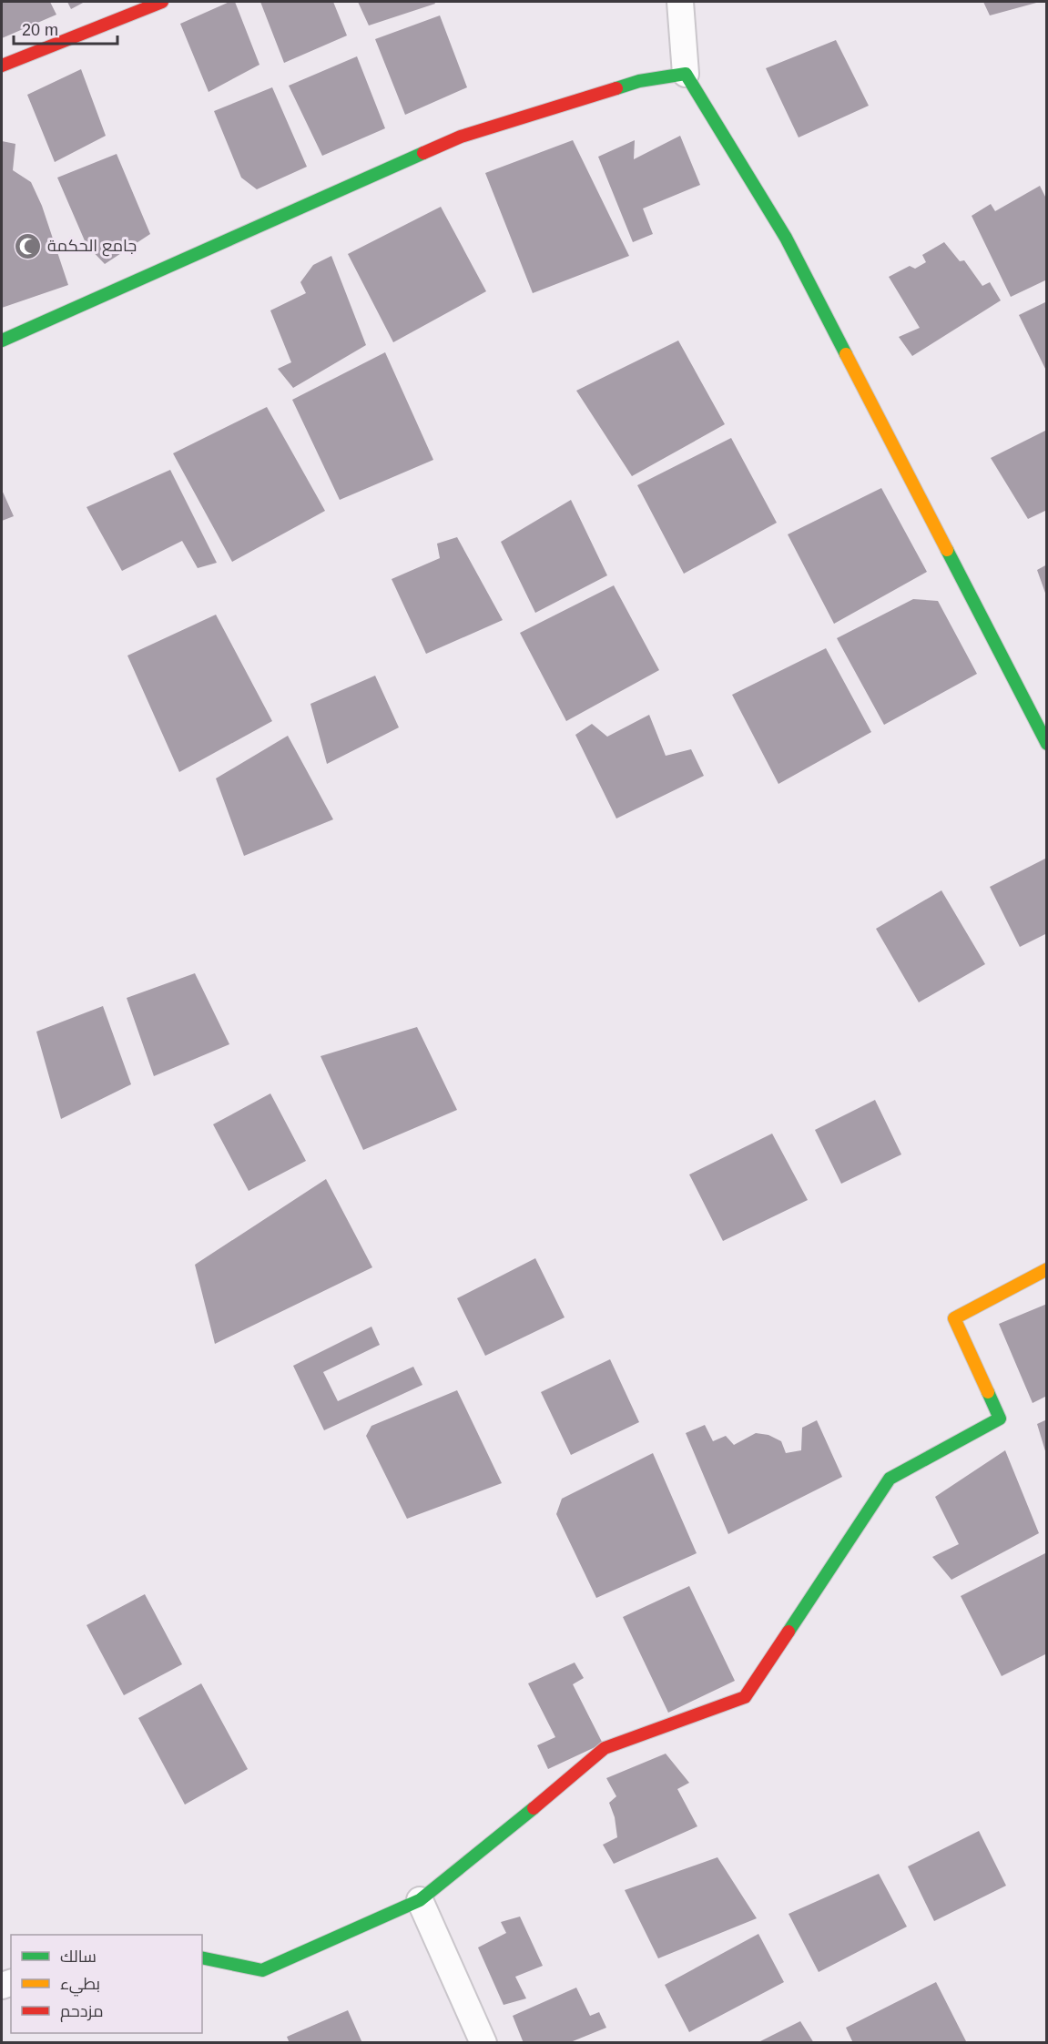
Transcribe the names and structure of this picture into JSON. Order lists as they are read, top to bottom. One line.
{"places":{"mosque":["جامع الحكمة"]},"legend":["سالك","بطيء","مزدحم"],"scale_bar":"20 m"}
